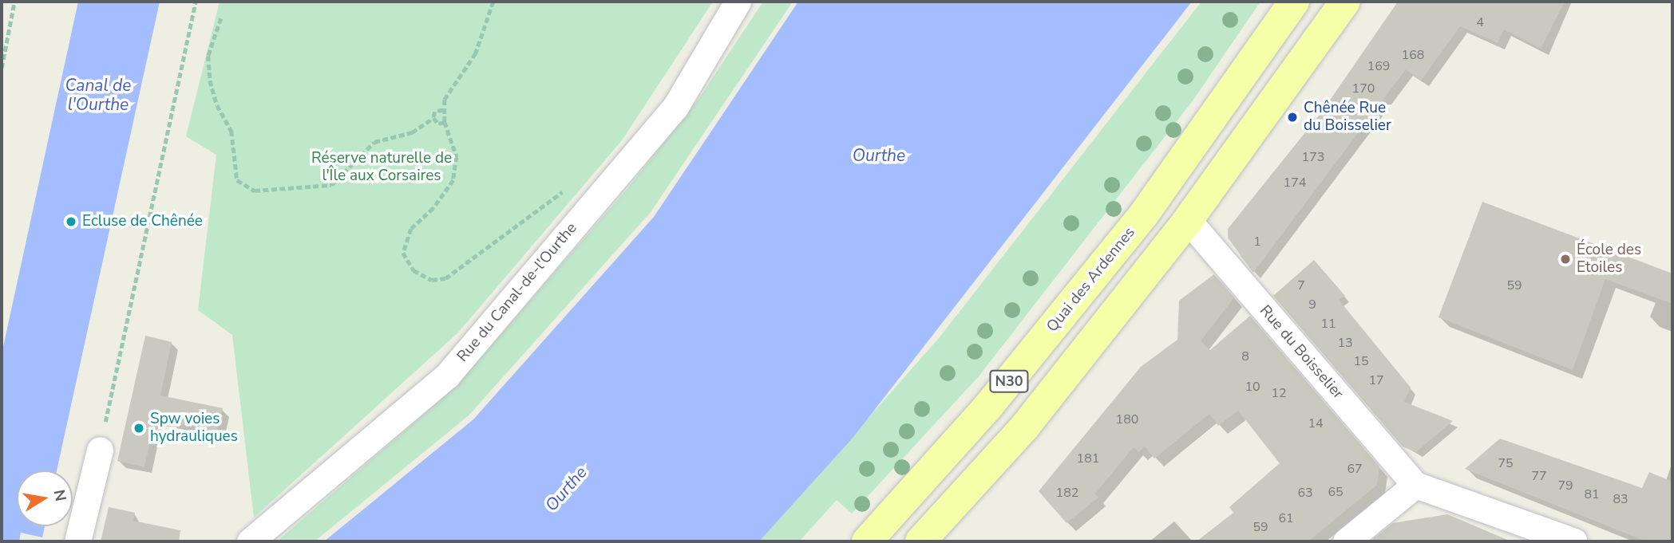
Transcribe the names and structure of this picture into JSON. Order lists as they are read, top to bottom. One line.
{"streets":{"main road":["Quai des Ardennes","N30"],"street":["Rue du Canal-de-l'Ourthe","Rue du Boisselier"]},"crossings":[["Rue du Boisselier","N30"]],"water":["Canal de l'Ourthe","Ourthe"],"parks":["Réserve naturelle de l'Île aux Corsaires"],"places":["Chênée Rue du Boisselier","Ecluse de Chênée","École des Etoiles","Spw voies hydrauliques"],"house_numbers":["4","168","169","170","173","174","1","7","59","9","11","13","8","15","17","10","12","180","14","181","75","67","77","79","65","182","63","81","83","61","59"],"north":"right"}
